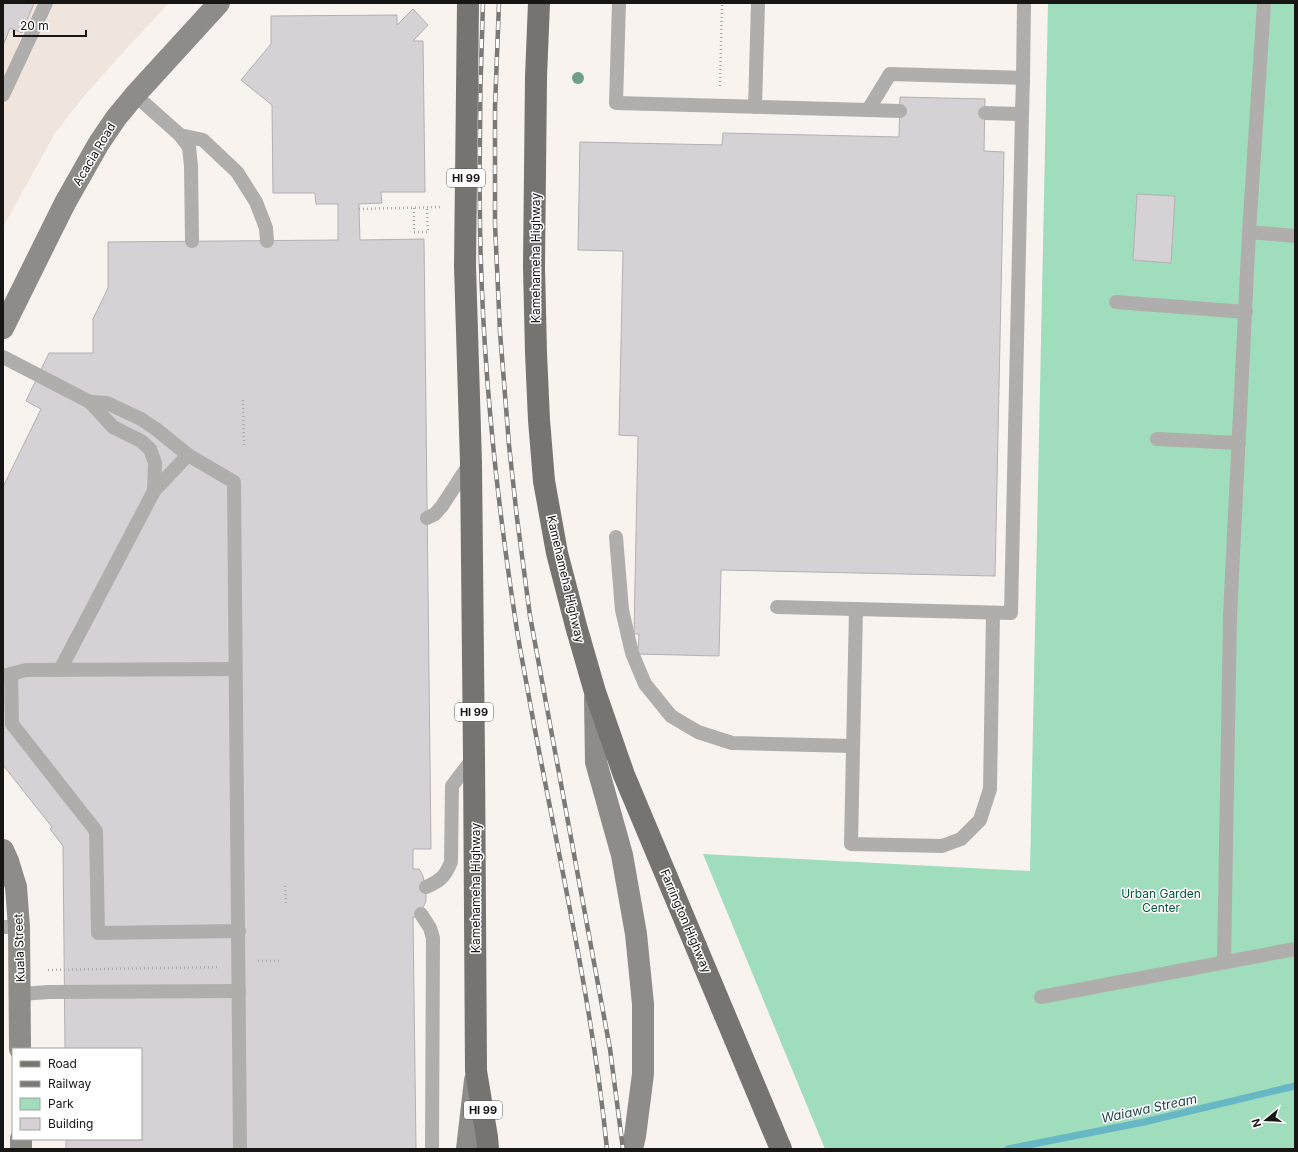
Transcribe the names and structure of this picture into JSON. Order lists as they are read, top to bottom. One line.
{"streets":{"main road":["Acacia Road","HI 99","Kamehameha Highway","Farrington Highway","Kuala Street"]},"crossings":[["HI 99","Kamehameha Highway"],["Kamehameha Highway","Farrington Highway"]],"water":["Waiawa Stream"],"parks":["Urban Garden Center"],"legend":["Road","Railway","Park","Building"],"scale_bar":"20 m","north":"left"}
